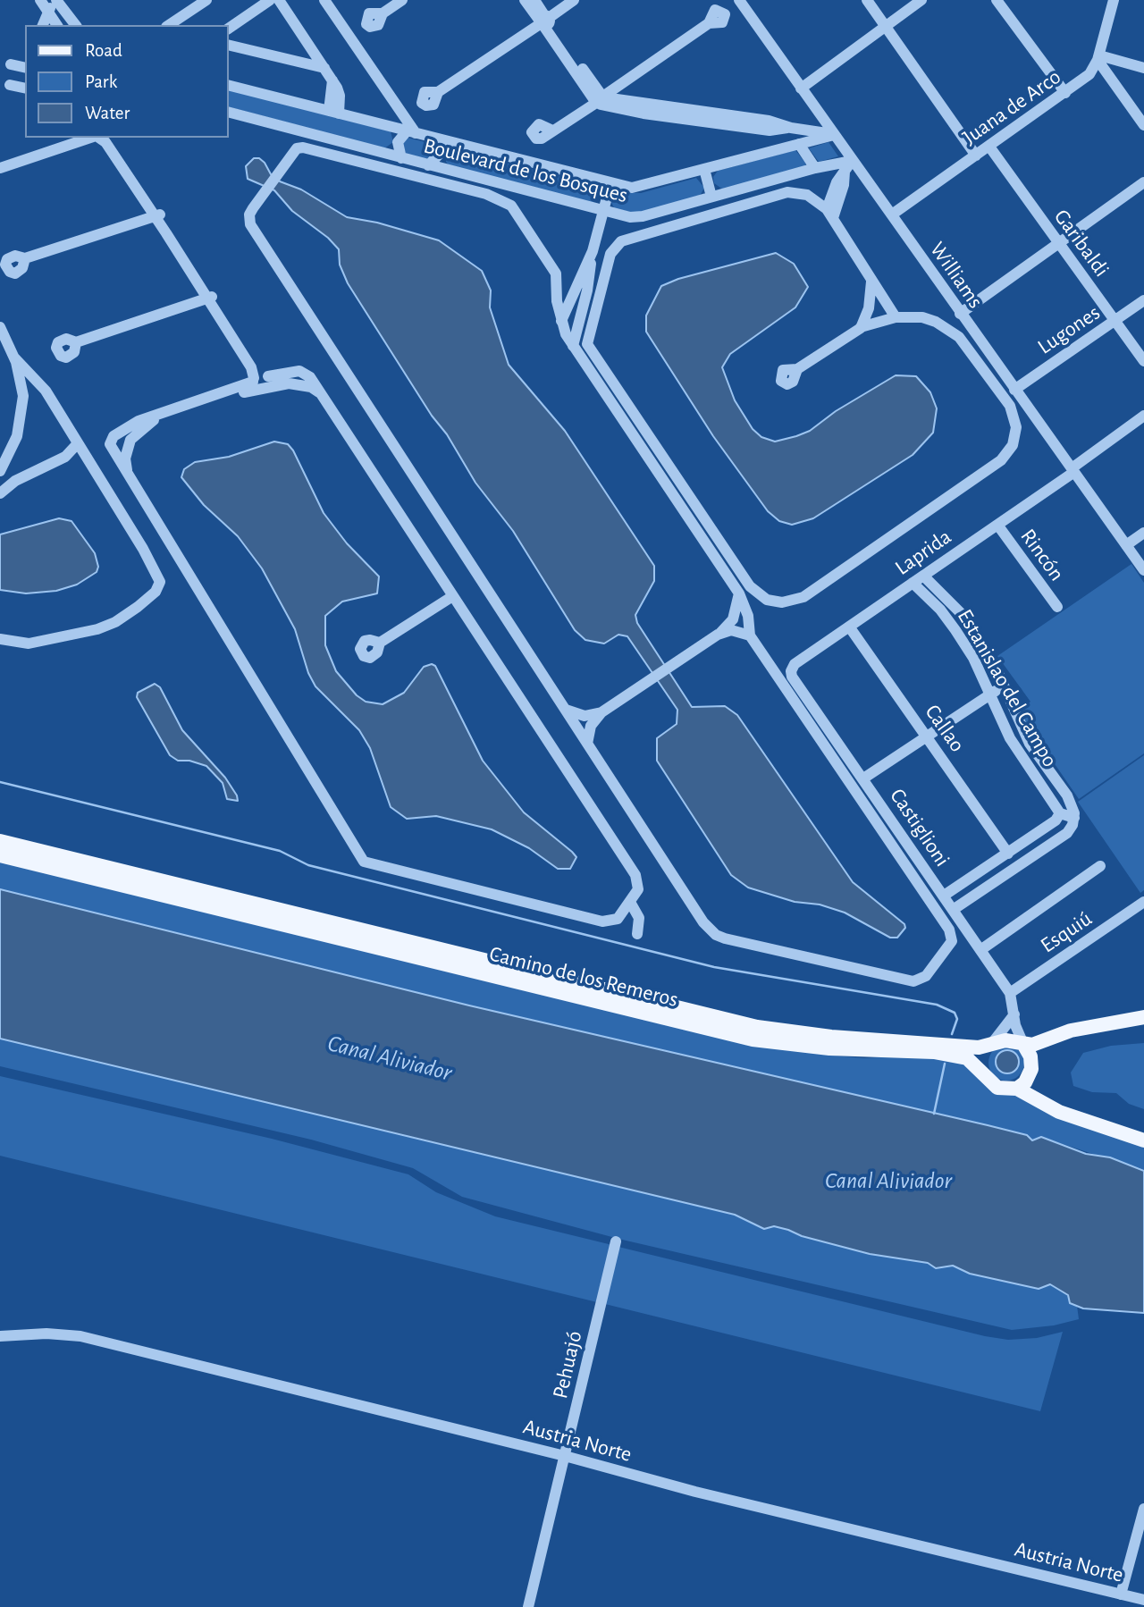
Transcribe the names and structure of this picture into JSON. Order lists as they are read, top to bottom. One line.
{"streets":{"main road":["Camino de los Remeros"],"street":["Juana de Arco","Boulevard de los Bosques","Garibaldi","Williams","Lugones","Laprida","Rincón","Estanislao del Campo","Callao","Castiglioni","Esquiú","Pehuajó","Austria Norte"]},"crossings":[["Juana de Arco","Garibaldi"],["Juana de Arco","Williams"],["Boulevard de los Bosques","Williams"],["Garibaldi","Lugones"],["Williams","Lugones"],["Williams","Laprida"],["Laprida","Rincón"],["Laprida","Estanislao del Campo"],["Laprida","Callao"],["Laprida","Castiglioni"],["Castiglioni","Esquiú"],["Castiglioni","Camino de los Remeros"],["Pehuajó","Austria Norte"]],"water":["Canal Aliviador"],"legend":["Road","Park","Water"]}
